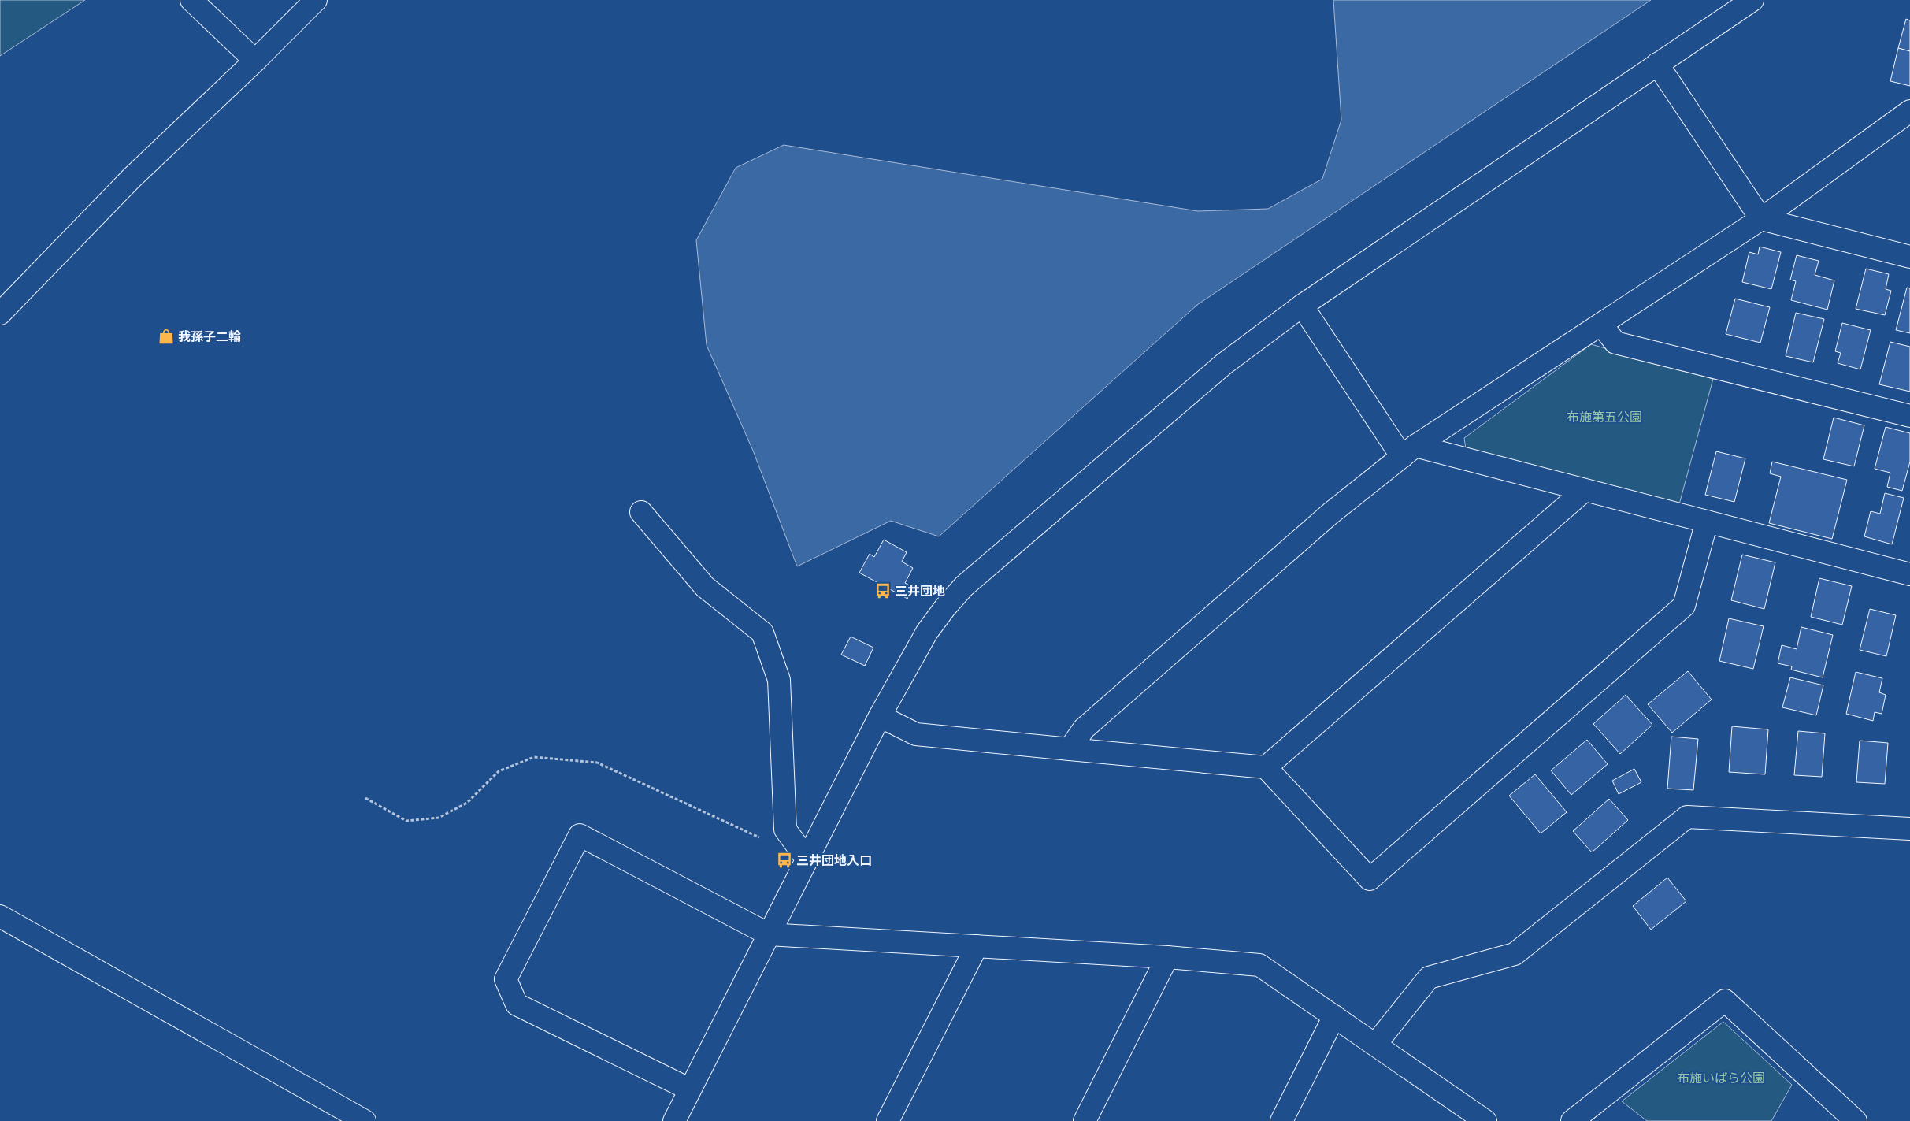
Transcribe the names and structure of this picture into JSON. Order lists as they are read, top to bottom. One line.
{"parks":["布施第五公園","布施いばら公園"],"places":{"shop":["我孫子二輪"],"bus stop":["三井団地","三井団地入口"]}}
